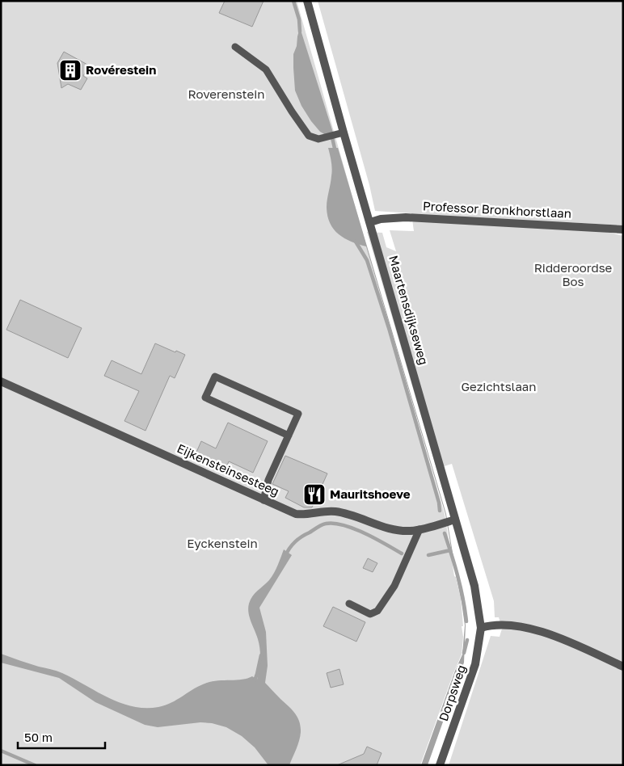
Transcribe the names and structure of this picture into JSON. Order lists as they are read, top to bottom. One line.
{"streets":{"street":["Professor Bronkhorstlaan","Maartensdijkseweg","Eijkensteinsesteeg","Dorpsweg"]},"crossings":[["Professor Bronkhorstlaan","Maartensdijkseweg"],["Maartensdijkseweg","Eijkensteinsesteeg"],["Maartensdijkseweg","Dorpsweg"]],"parks":["Roverenstein","Ridderoordse Bos","Gezichtslaan","Eyckenstein"],"places":{"building":["Rovérestein"],"restaurant":["Mauritshoeve"]},"scale_bar":"50 m"}
